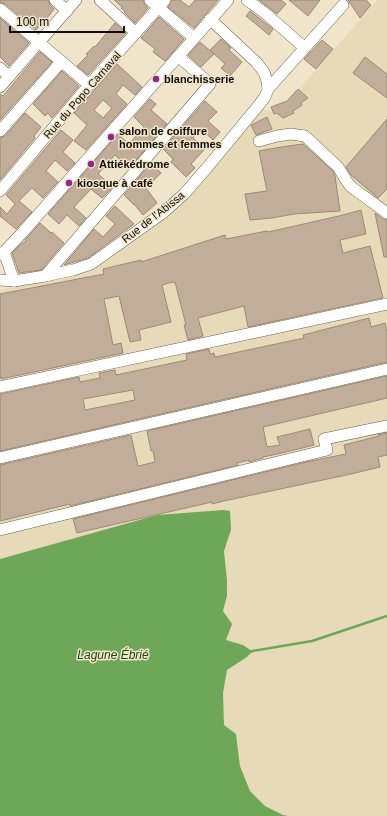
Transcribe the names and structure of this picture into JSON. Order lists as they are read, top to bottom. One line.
{"streets":{"street":["Rue du Popo Carnaval","Rue de l'Abissa"]},"water":["Lagune Ébrié"],"places":["blanchisserie","salon de coiffure hommes et femmes","Attiékédrome","kiosque à café"],"scale_bar":"100 m"}
